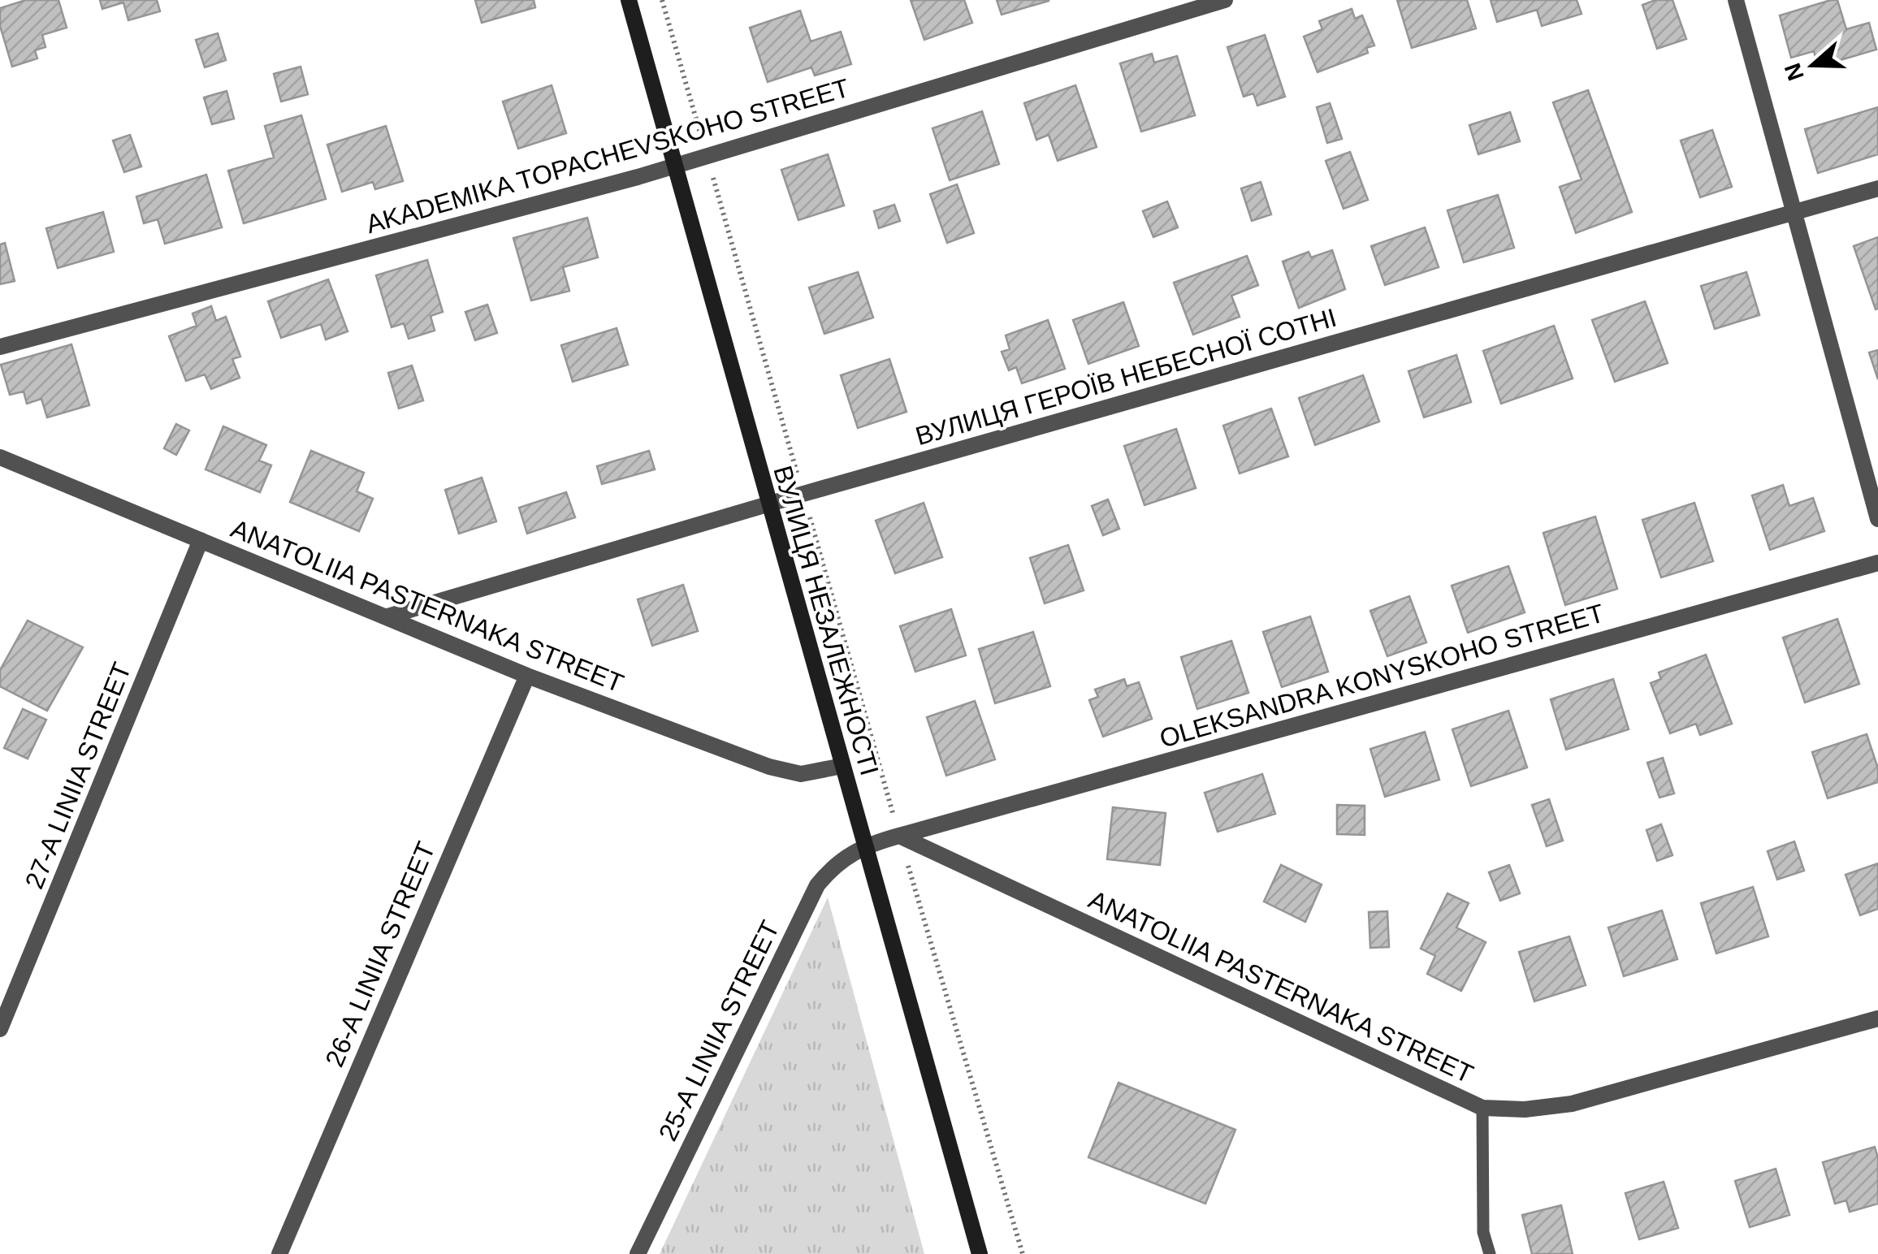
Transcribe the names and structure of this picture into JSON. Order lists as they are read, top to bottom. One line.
{"streets":{"main road":["ВУЛИЦЯ НЕЗАЛЕЖНОСТІ"],"street":["AKADEMIKA TOPACHEVSKOHO STREET","ВУЛИЦЯ ГЕРОЇВ НЕБЕСНОЇ СОТНІ","ANATOLIIA PASTERNAKA STREET","OLEKSANDRA KONYSKOHO STREET","27-A LINIIA STREET","26-A LINIIA STREET","25-A LINIIA STREET"]},"crossings":[["AKADEMIKA TOPACHEVSKOHO STREET","ВУЛИЦЯ НЕЗАЛЕЖНОСТІ"],["ВУЛИЦЯ ГЕРОЇВ НЕБЕСНОЇ СОТНІ","ANATOLIIA PASTERNAKA STREET"],["ВУЛИЦЯ ГЕРОЇВ НЕБЕСНОЇ СОТНІ","ВУЛИЦЯ НЕЗАЛЕЖНОСТІ"],["ANATOLIIA PASTERNAKA STREET","ВУЛИЦЯ НЕЗАЛЕЖНОСТІ"],["ANATOLIIA PASTERNAKA STREET","OLEKSANDRA KONYSKOHO STREET"],["ANATOLIIA PASTERNAKA STREET","27-A LINIIA STREET"],["ANATOLIIA PASTERNAKA STREET","26-A LINIIA STREET"],["ВУЛИЦЯ НЕЗАЛЕЖНОСТІ","25-A LINIIA STREET"]],"north":"left"}
